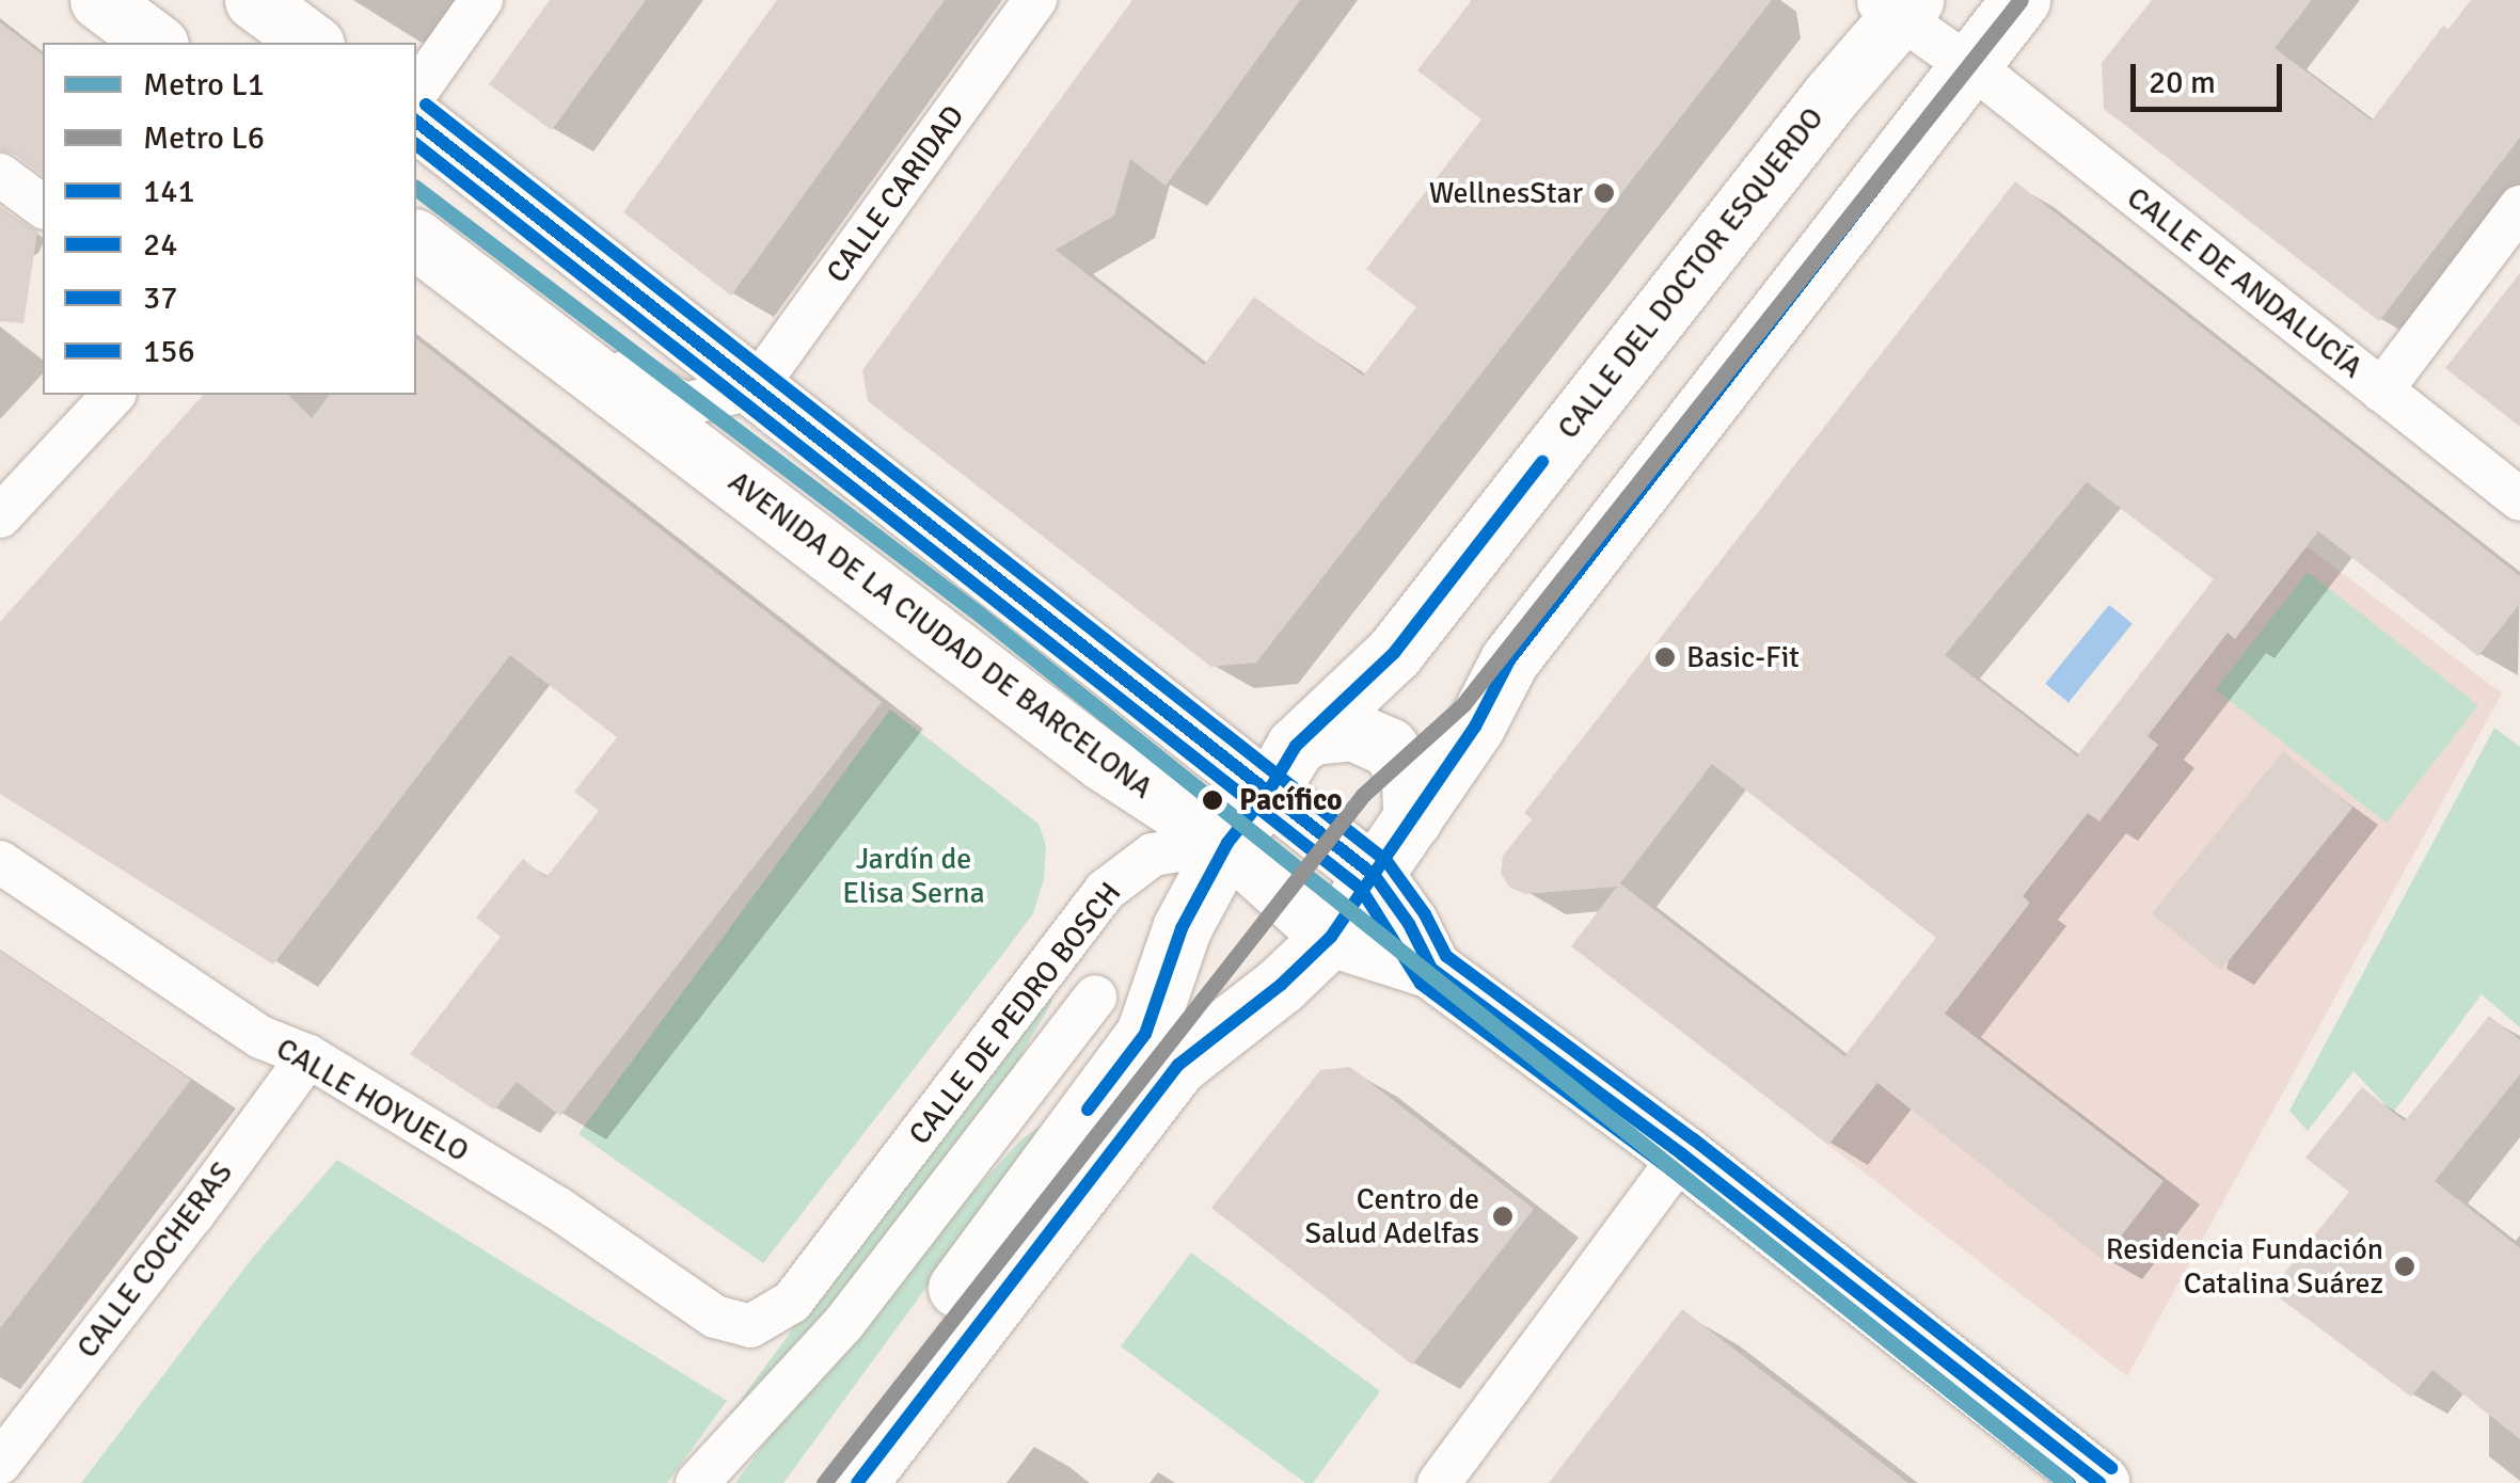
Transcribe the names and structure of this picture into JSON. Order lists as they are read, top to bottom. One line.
{"streets":{"main road":["CALLE DEL DOCTOR ESQUERDO","AVENIDA DE LA CIUDAD DE BARCELONA"],"street":["CALLE CARIDAD","CALLE DE ANDALUCÍA","CALLE DE PEDRO BOSCH","CALLE HOYUELO","CALLE COCHERAS"]},"crossings":[["CALLE CARIDAD","AVENIDA DE LA CIUDAD DE BARCELONA"],["CALLE DEL DOCTOR ESQUERDO","CALLE DE ANDALUCÍA"],["CALLE DEL DOCTOR ESQUERDO","AVENIDA DE LA CIUDAD DE BARCELONA"],["CALLE DEL DOCTOR ESQUERDO","CALLE DE PEDRO BOSCH"],["AVENIDA DE LA CIUDAD DE BARCELONA","CALLE DE PEDRO BOSCH"],["CALLE DE PEDRO BOSCH","CALLE HOYUELO"],["CALLE HOYUELO","CALLE COCHERAS"]],"parks":["Jardín de Elisa Serna"],"places":["WellnesStar","Basic-Fit","Pacífico","Centro de Salud Adelfas","Residencia Fundación Catalina Suárez"],"lines":["metro line L6","transit line 156","transit line 37","transit line 141","transit line 24","metro line L1"],"legend":["Metro L1","Metro L6","141","24","37","156"],"scale_bar":"20 m"}
